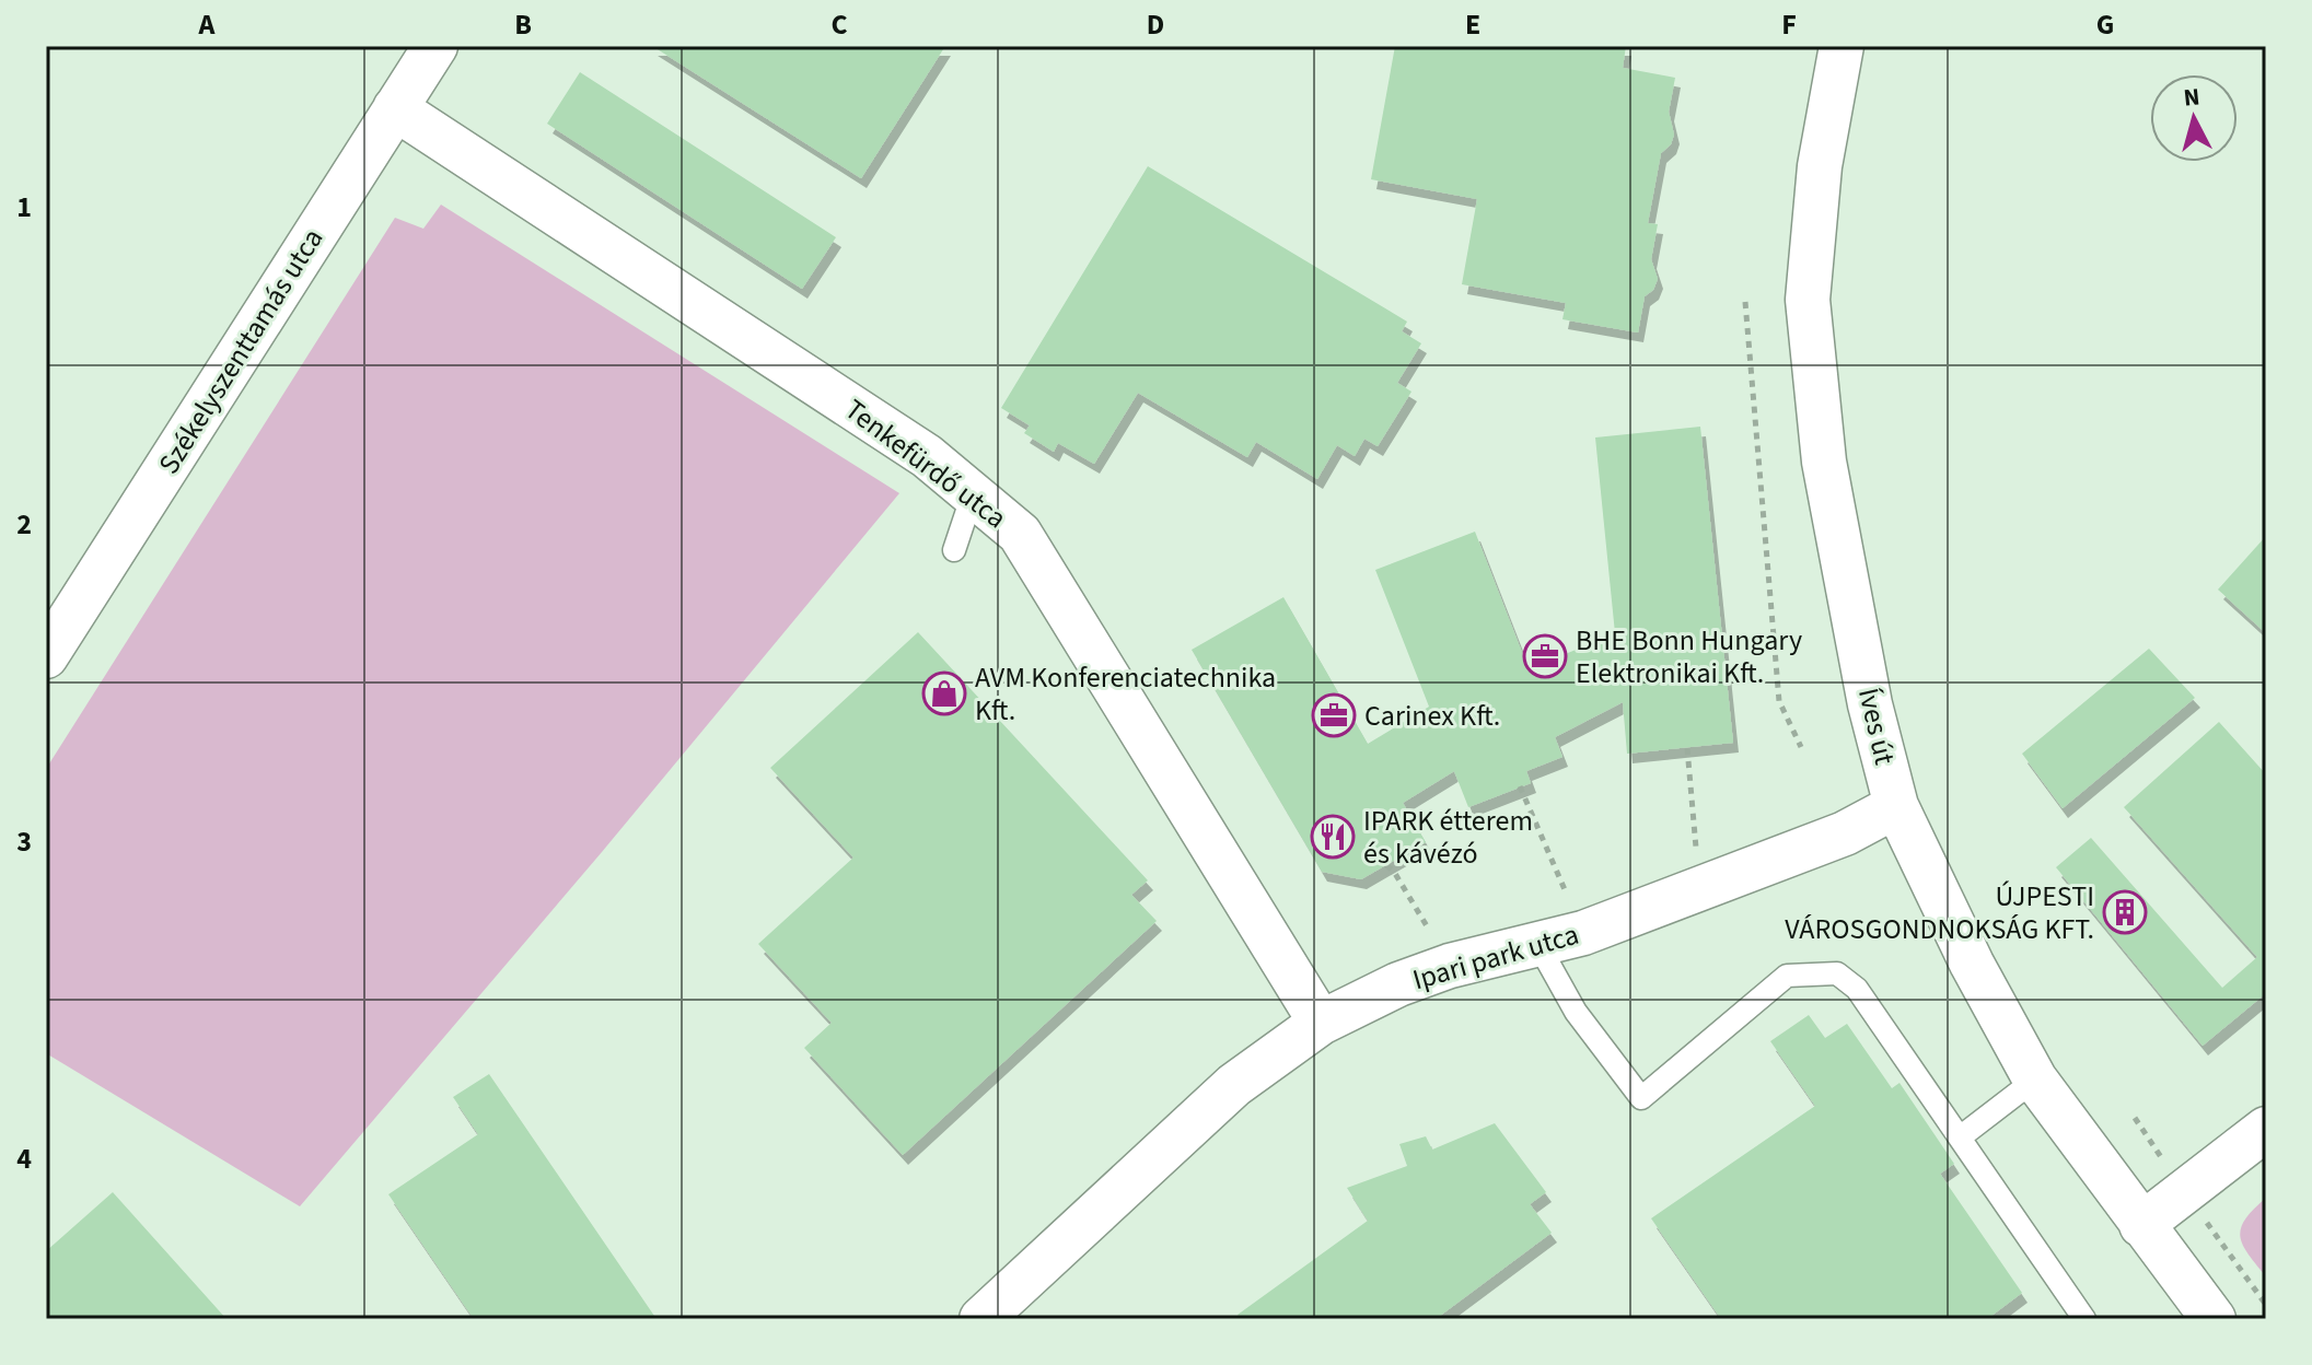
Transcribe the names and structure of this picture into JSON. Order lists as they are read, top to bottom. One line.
{"streets":{"street":["Székelyszenttamás utca","Tenkefürdő utca","Íves út","Ipari park utca"]},"crossings":[["Székelyszenttamás utca","Tenkefürdő utca"],["Tenkefürdő utca","Ipari park utca"],["Íves út","Ipari park utca"]],"places":{"office":["BHE Bonn Hungary Elektronikai Kft.","Carinex Kft."],"shop":["AVM Konferenciatechnika Kft."],"restaurant":["IPARK étterem és kávézó"],"building":["ÚJPESTI VÁROSGONDNOKSÁG KFT."]},"north":"top","grid":{"columns":["A","B","C","D","E","F","G"],"rows":["1","2","3","4"]}}
